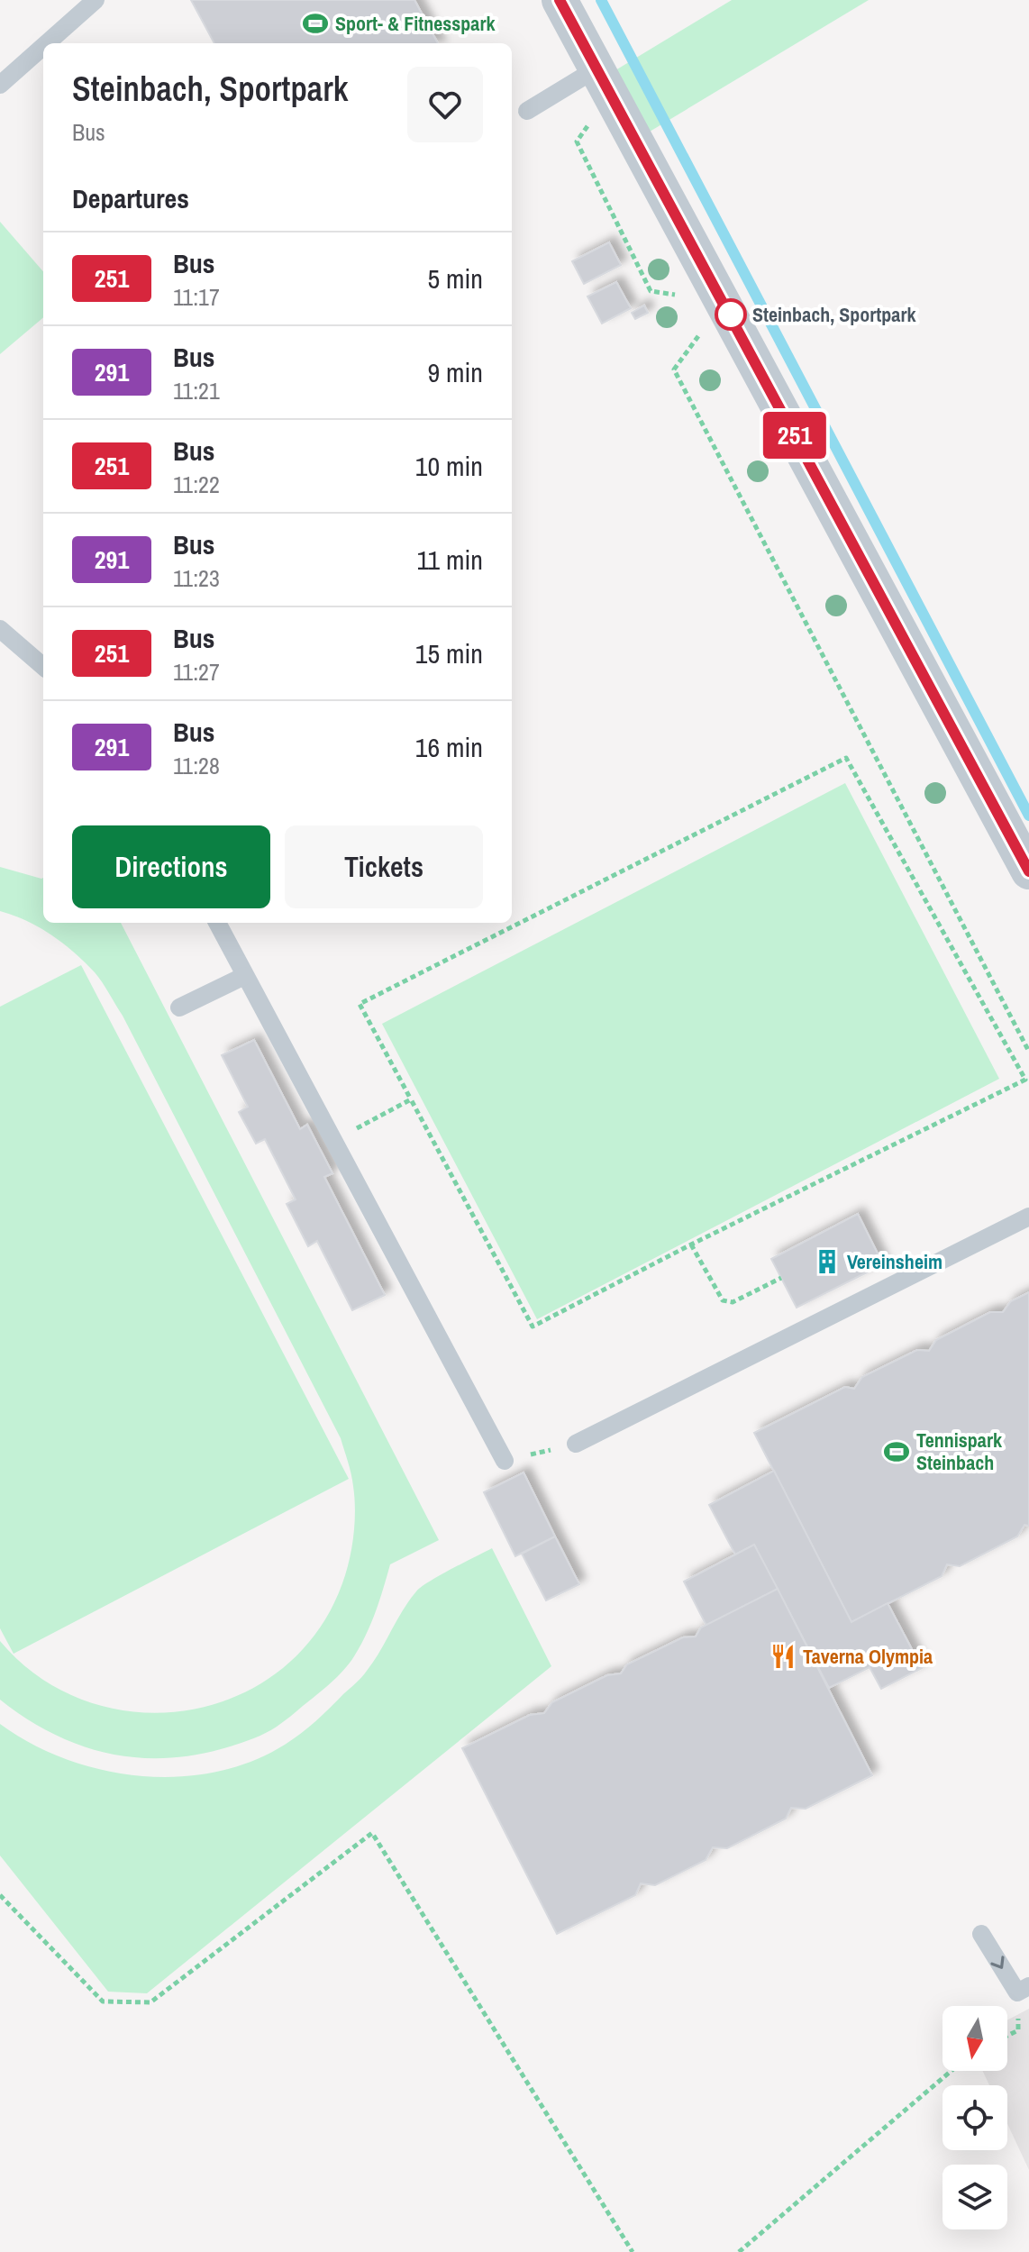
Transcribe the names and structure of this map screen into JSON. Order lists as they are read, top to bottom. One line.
{"places":{"sports":["Sport- & Fitnesspark","Tennispark Steinbach"],"other":["Steinbach, Sportpark"],"building":["Vereinsheim"],"restaurant":["Taverna Olympia"]},"lines":["bus line 251"],"north":"bottom","page":{"on_map":"251","heading":[["Steinbach, Sportpark","Bus"],"Departures"],"list":[{"mark":"251","name":"Bus","note":"11:17","value":"5 min"},{"mark":"291","name":"Bus","note":"11:21","value":"9 min"},{"mark":"251","name":"Bus","note":"11:22","value":"10 min"},{"mark":"291","name":"Bus","note":"11:23","value":"11 min"},{"mark":"251","name":"Bus","note":"11:27","value":"15 min"},{"mark":"291","name":"Bus","note":"11:28","value":"16 min"}],"buttons":["Directions","Tickets"]}}
